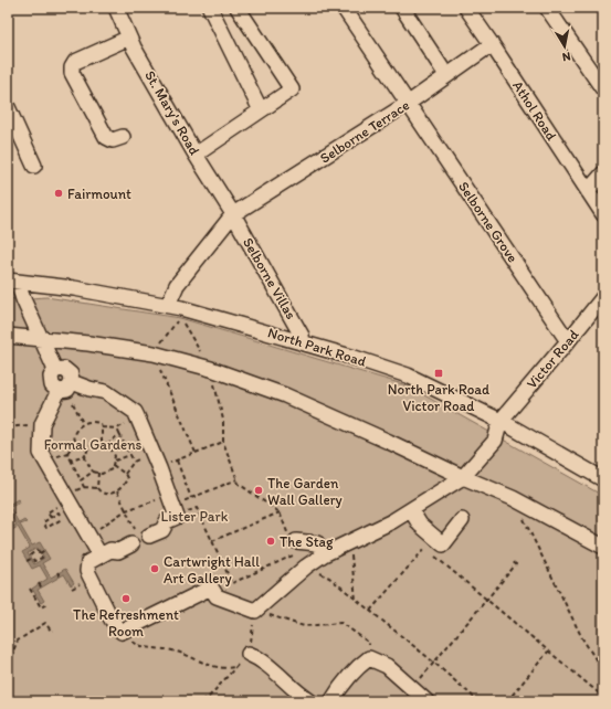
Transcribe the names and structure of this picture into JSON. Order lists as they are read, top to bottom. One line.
{"streets":{"street":["Athol Road","St. Mary's Road","Selborne Terrace","Selborne Grove","Selborne Villas","North Park Road","Victor Road"]},"crossings":[["Athol Road","Selborne Terrace"],["St. Mary's Road","Selborne Terrace"],["St. Mary's Road","Selborne Villas"],["Selborne Terrace","Selborne Grove"],["Selborne Terrace","Selborne Villas"],["Selborne Terrace","North Park Road"],["Selborne Grove","Victor Road"],["Selborne Villas","North Park Road"],["North Park Road","Victor Road"]],"parks":["Formal Gardens","Lister Park"],"places":{"other":["Fairmount","The Garden Wall Gallery","The Stag","Cartwright Hall Art Gallery","The Refreshment Room"],"transit":["North Park Road Victor Road"]},"north":"bottom"}
